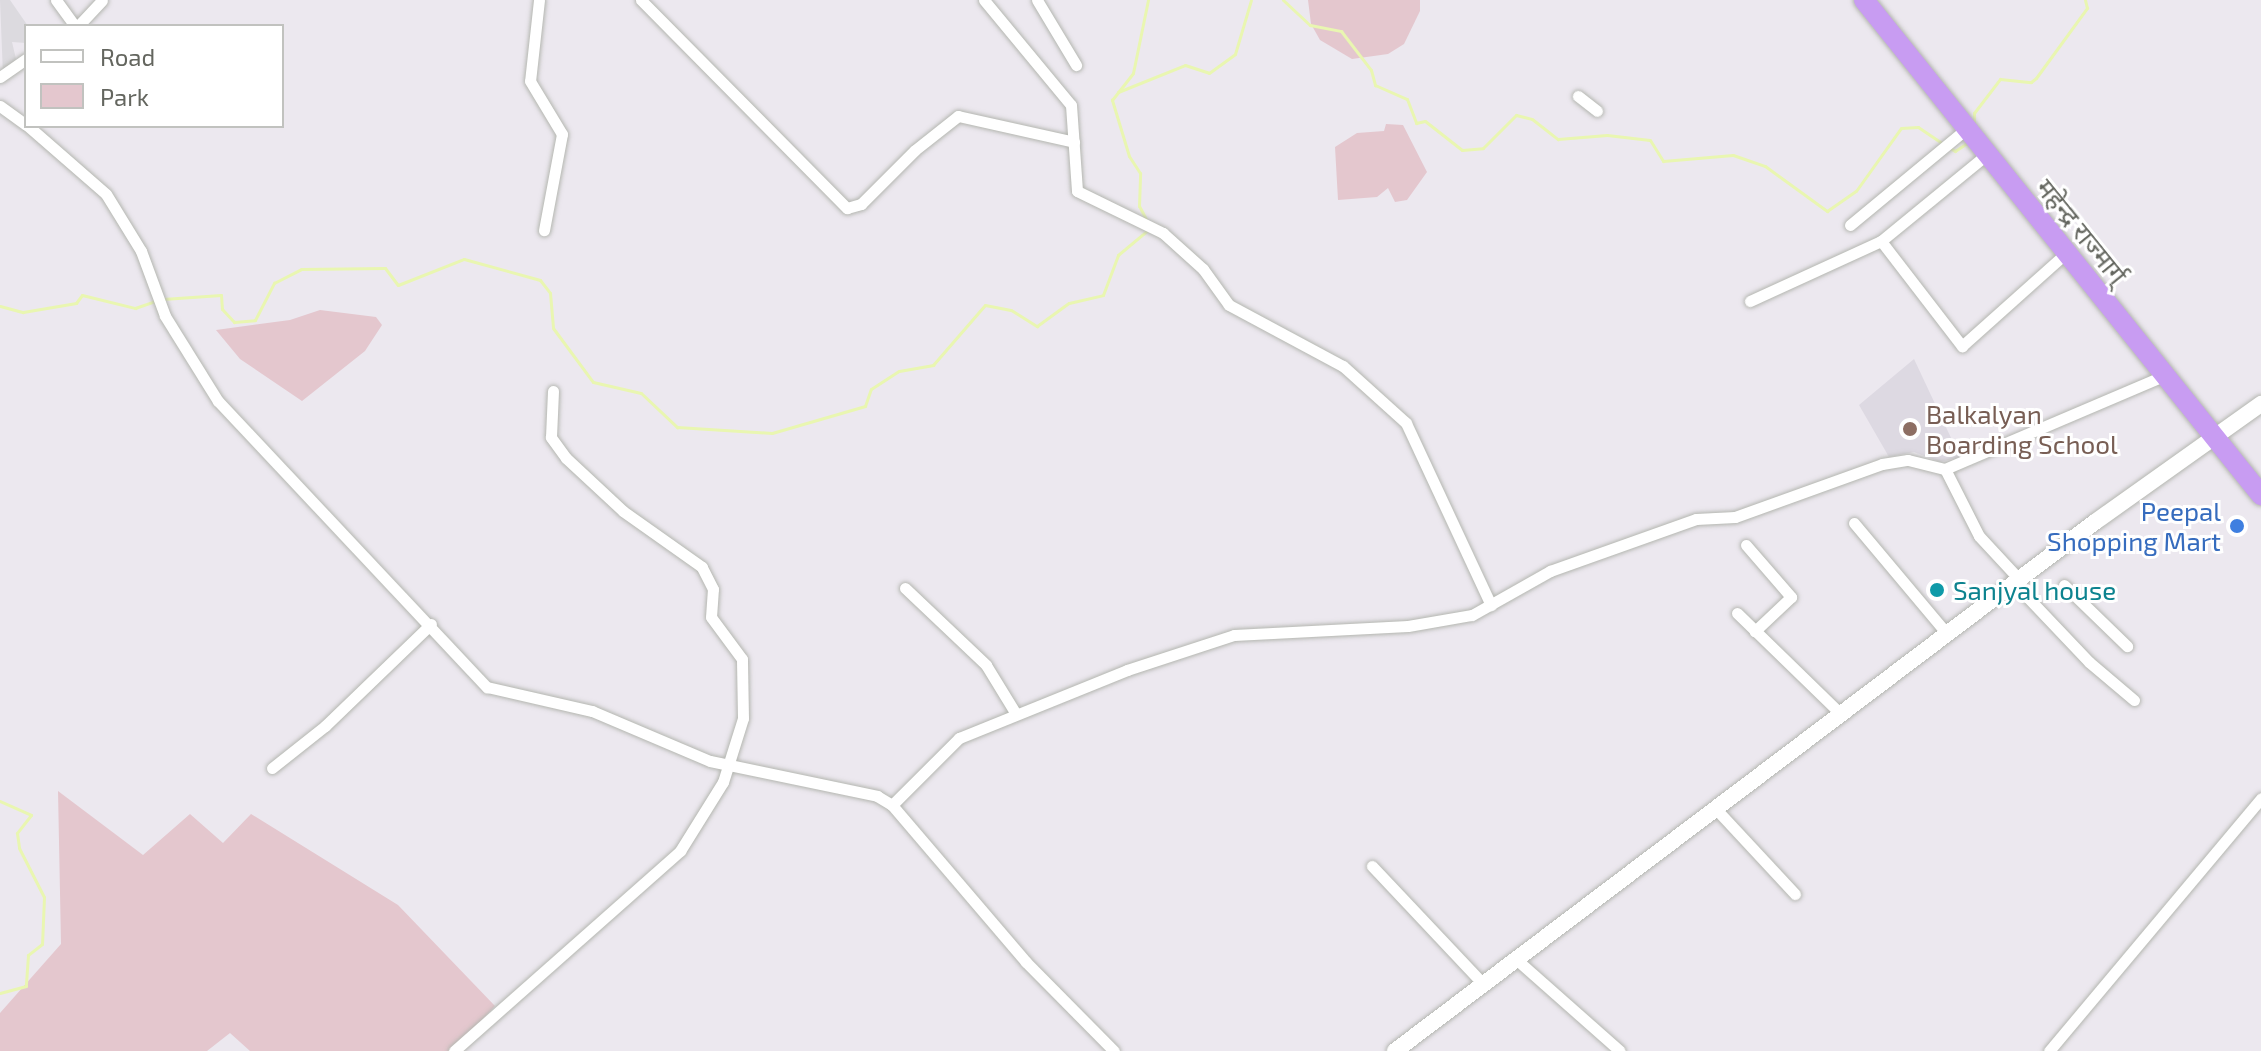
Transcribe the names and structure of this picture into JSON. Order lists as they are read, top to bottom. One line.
{"streets":{"highway":["महेन्द्र राज्मार्ग्"]},"places":["Balkalyan Boarding School","Peepal Shopping Mart","Sanjyal house"],"legend":["Road","Park"]}
